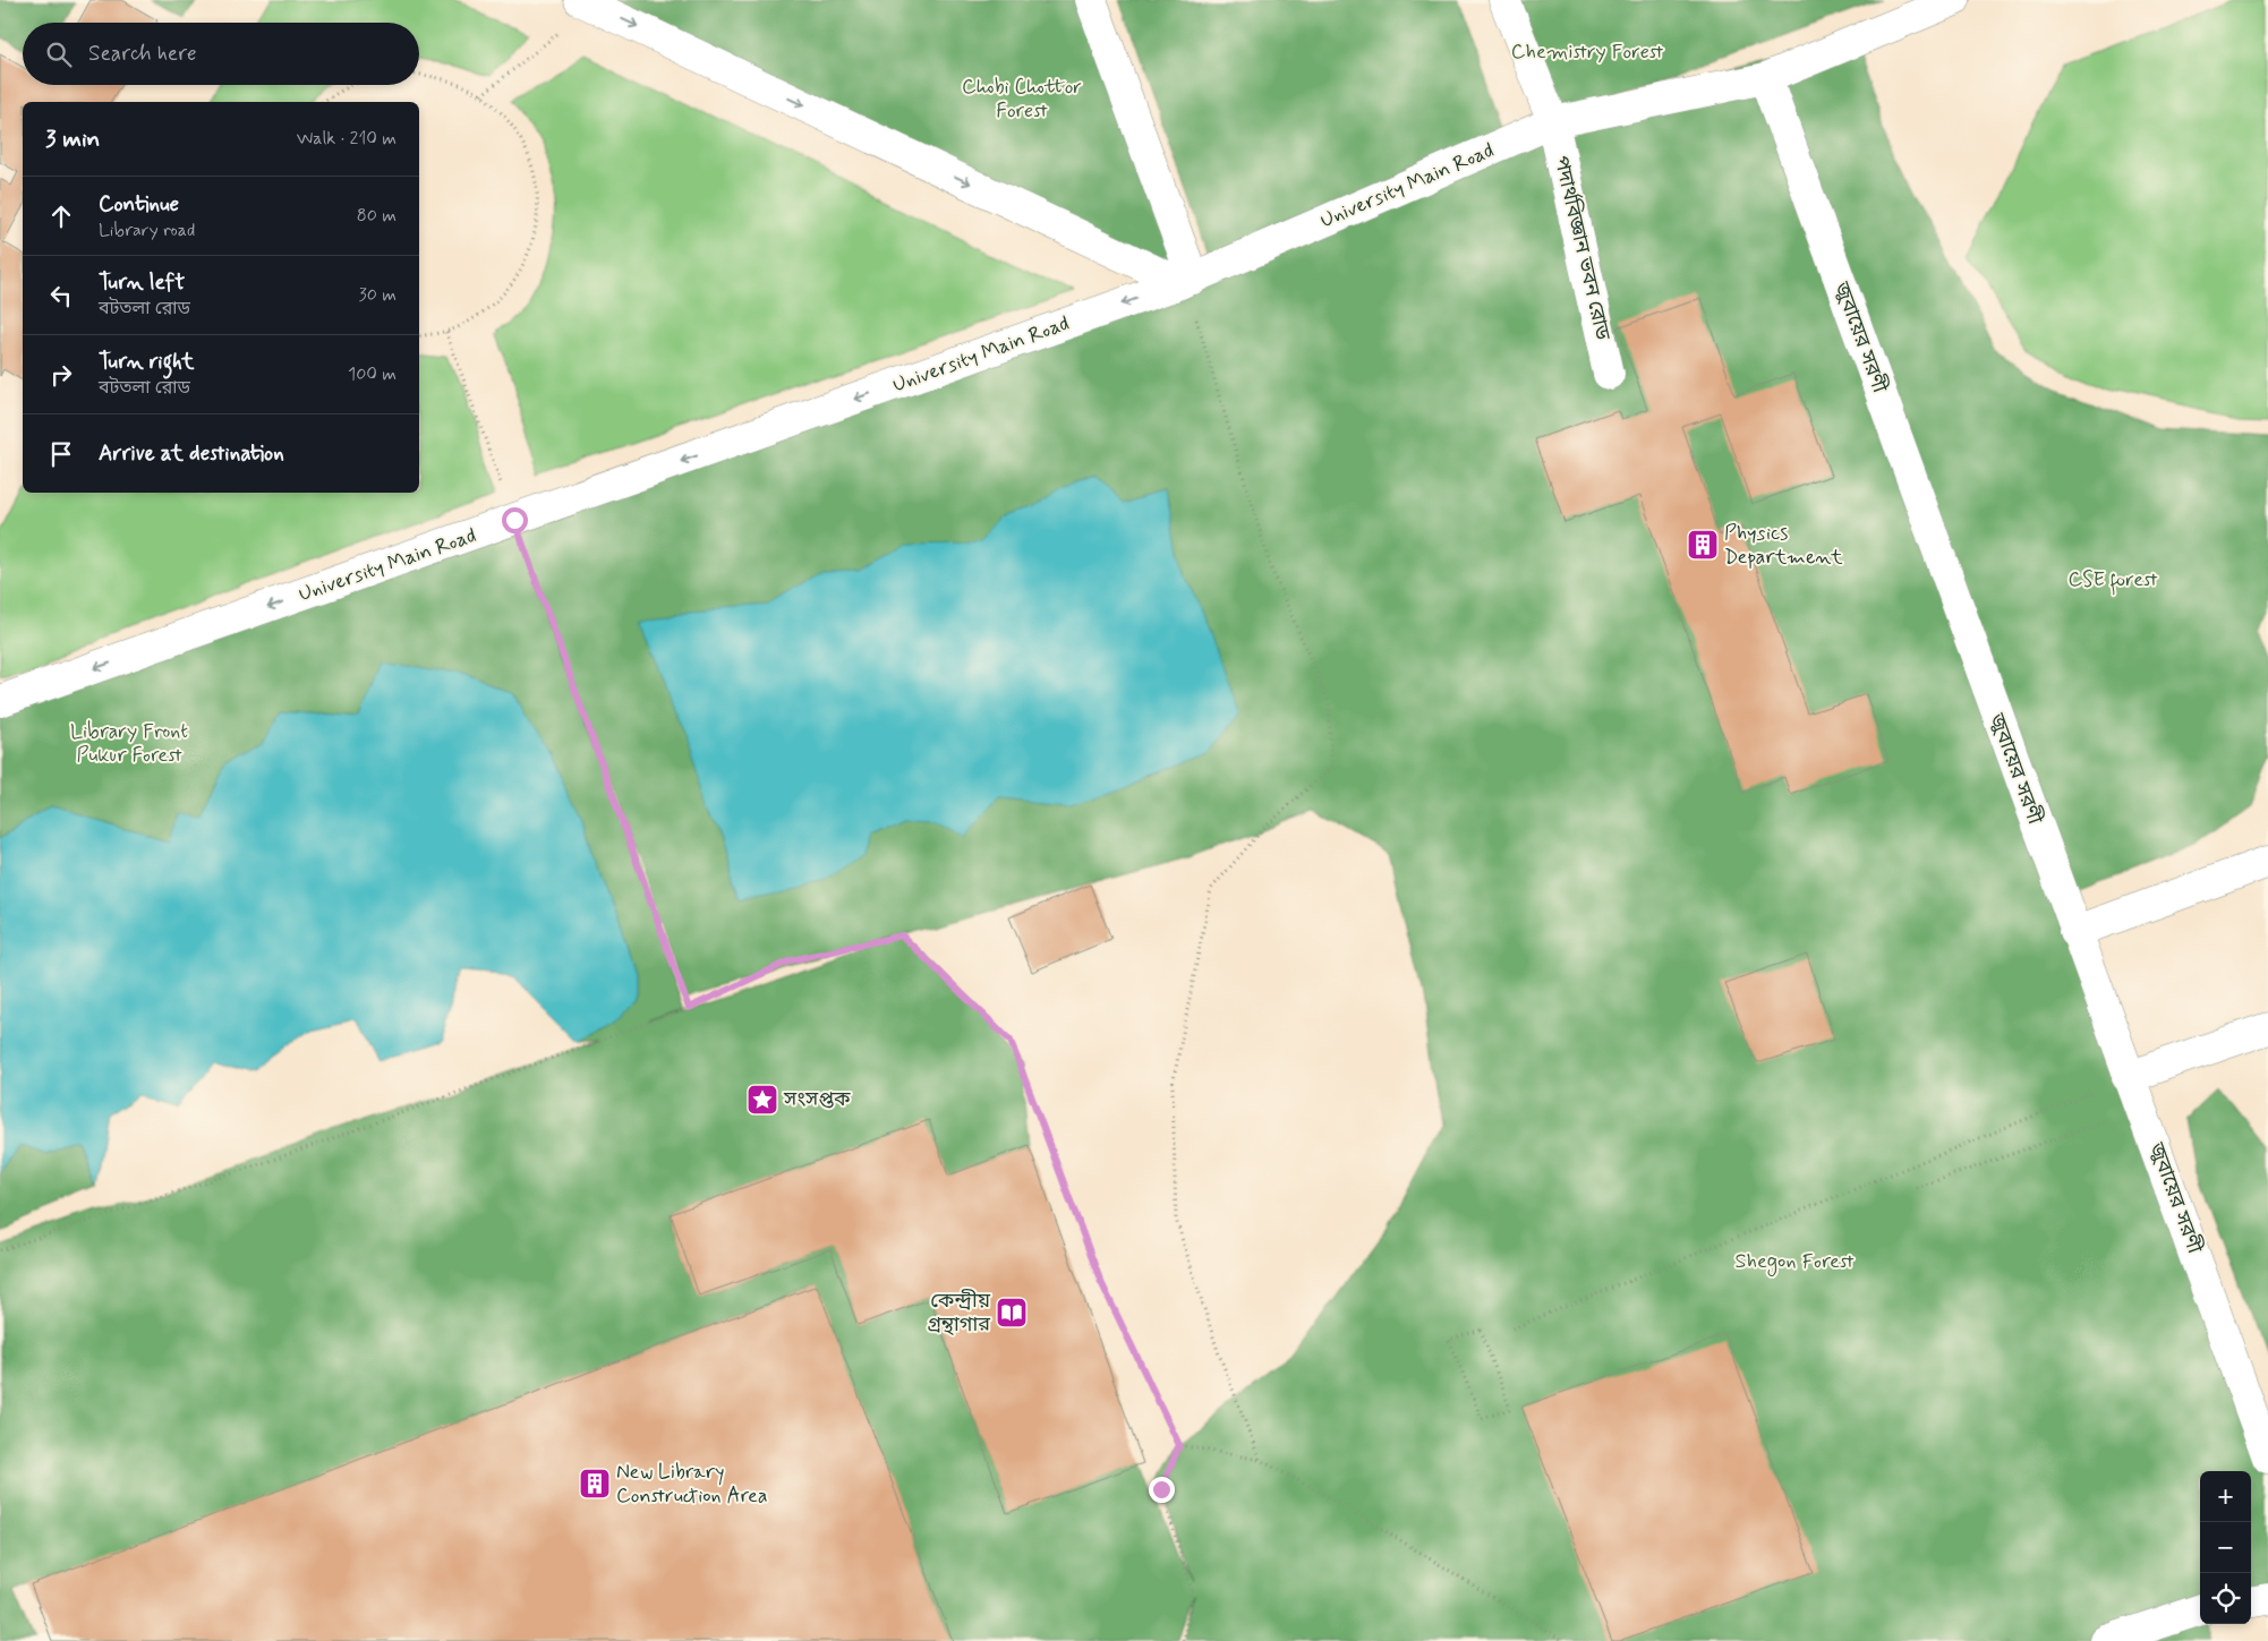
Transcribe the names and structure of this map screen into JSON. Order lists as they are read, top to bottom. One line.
{"streets":{"street":["University Main Road","পদার্থবিজ্ঞান ভবন রোড","জুবায়ের সরণী"]},"crossings":[["University Main Road","পদার্থবিজ্ঞান ভবন রোড"],["University Main Road","জুবায়ের সরণী"]],"one_way":["University Main Road"],"parks":["Chemistry Forest","Chobi Chottor Forest","CSE forest","Library Front Pukur Forest","Shegon Forest"],"places":{"building":["Physics Department","New Library Construction Area"],"place":["সংসপ্তক"],"library":["কেন্দ্রীয় গ্রন্থাগার"]},"page":{"search":"Search here","heading":["3 min","Walk · 210 m"],"list":[["Continue","Library road","80 m"],["Turn left","বটতলা রোড","30 m"],["Turn right","বটতলা রোড","100 m"],"Arrive at destination"],"map_buttons":["+","−"]}}
